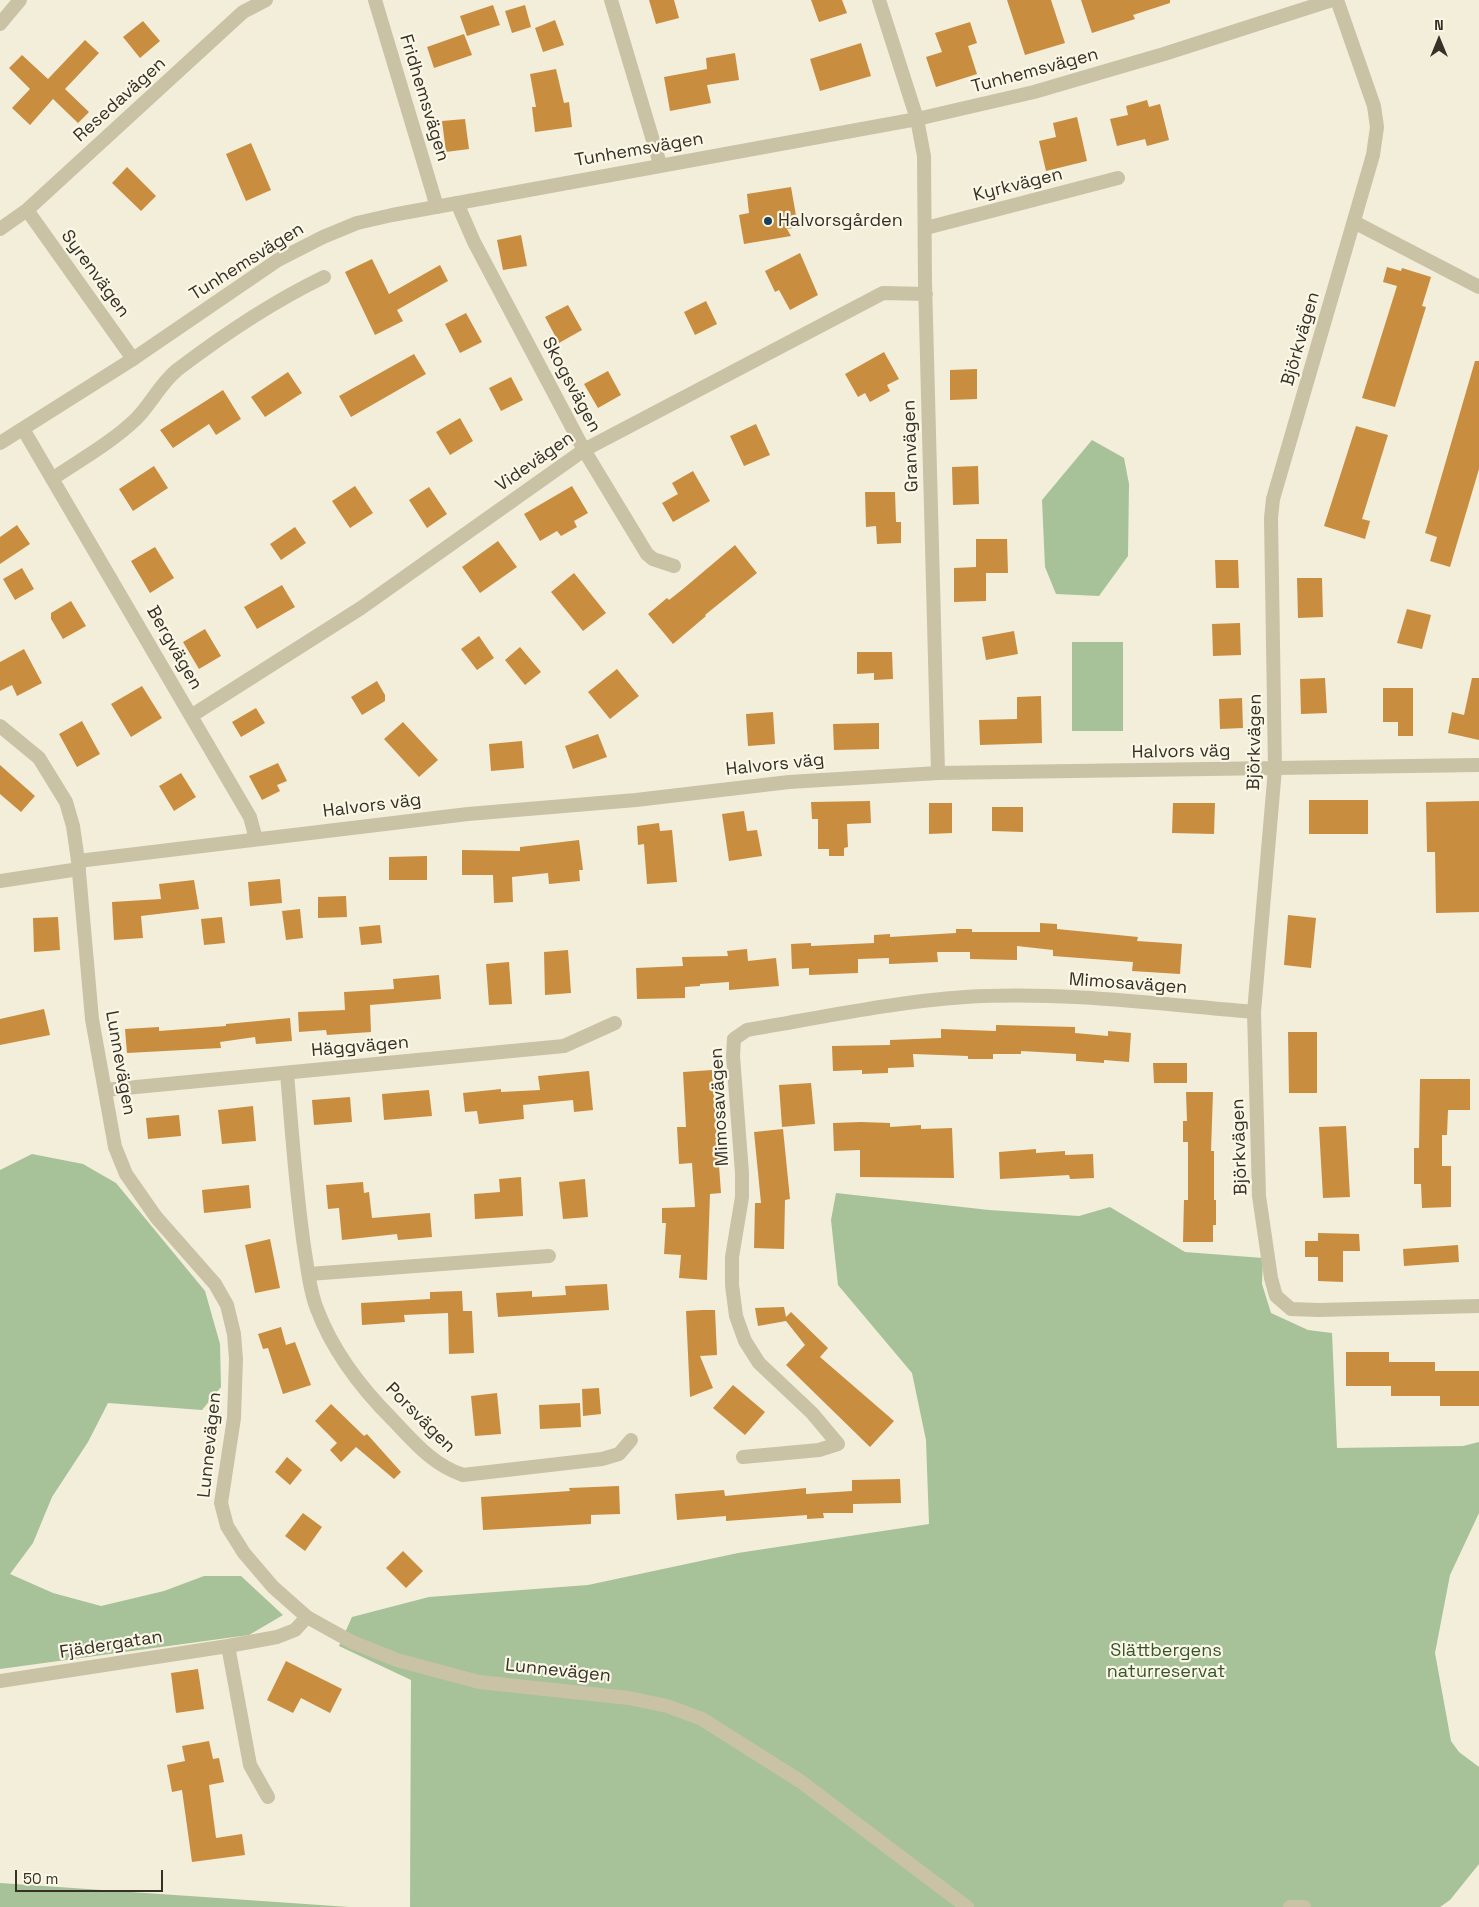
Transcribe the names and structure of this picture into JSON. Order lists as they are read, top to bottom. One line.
{"streets":{"street":["Tunhemsvägen","Fridhemsvägen","Resedavägen","Kyrkvägen","Syrenvägen","Björkvägen","Skogsvägen","Granvägen","Videvägen","Bergvägen","Halvors väg","Mimosavägen","Häggvägen","Lunnevägen","Porsvägen","Fjädergatan"]},"crossings":[["Tunhemsvägen","Fridhemsvägen"],["Tunhemsvägen","Syrenvägen"],["Tunhemsvägen","Skogsvägen"],["Tunhemsvägen","Granvägen"],["Tunhemsvägen","Bergvägen"],["Resedavägen","Syrenvägen"],["Kyrkvägen","Granvägen"],["Björkvägen","Halvors väg"],["Björkvägen","Mimosavägen"],["Skogsvägen","Videvägen"],["Granvägen","Videvägen"],["Granvägen","Halvors väg"],["Videvägen","Bergvägen"],["Bergvägen","Halvors väg"],["Halvors väg","Lunnevägen"],["Häggvägen","Lunnevägen"],["Häggvägen","Porsvägen"],["Lunnevägen","Fjädergatan"]],"parks":["Slättbergens naturreservat"],"places":["Halvorsgården"],"scale_bar":"50 m","north":"top"}
